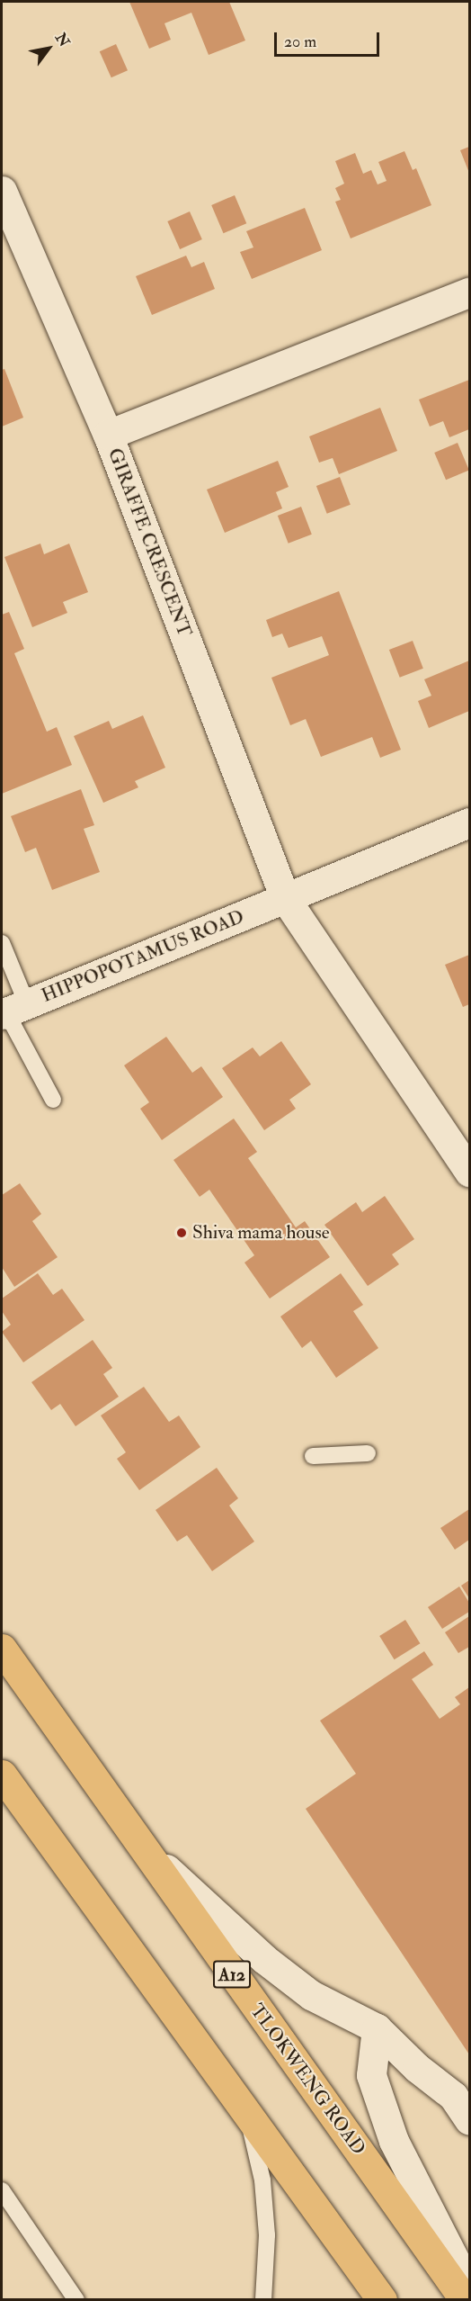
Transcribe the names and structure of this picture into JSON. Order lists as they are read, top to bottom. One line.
{"streets":{"main road":["A12","TLOKWENG ROAD"],"street":["GIRAFFE CRESCENT","HIPPOPOTAMUS ROAD"]},"crossings":[["GIRAFFE CRESCENT","HIPPOPOTAMUS ROAD"]],"places":["Shiva mama house"],"scale_bar":"20 m","north":"top right"}
